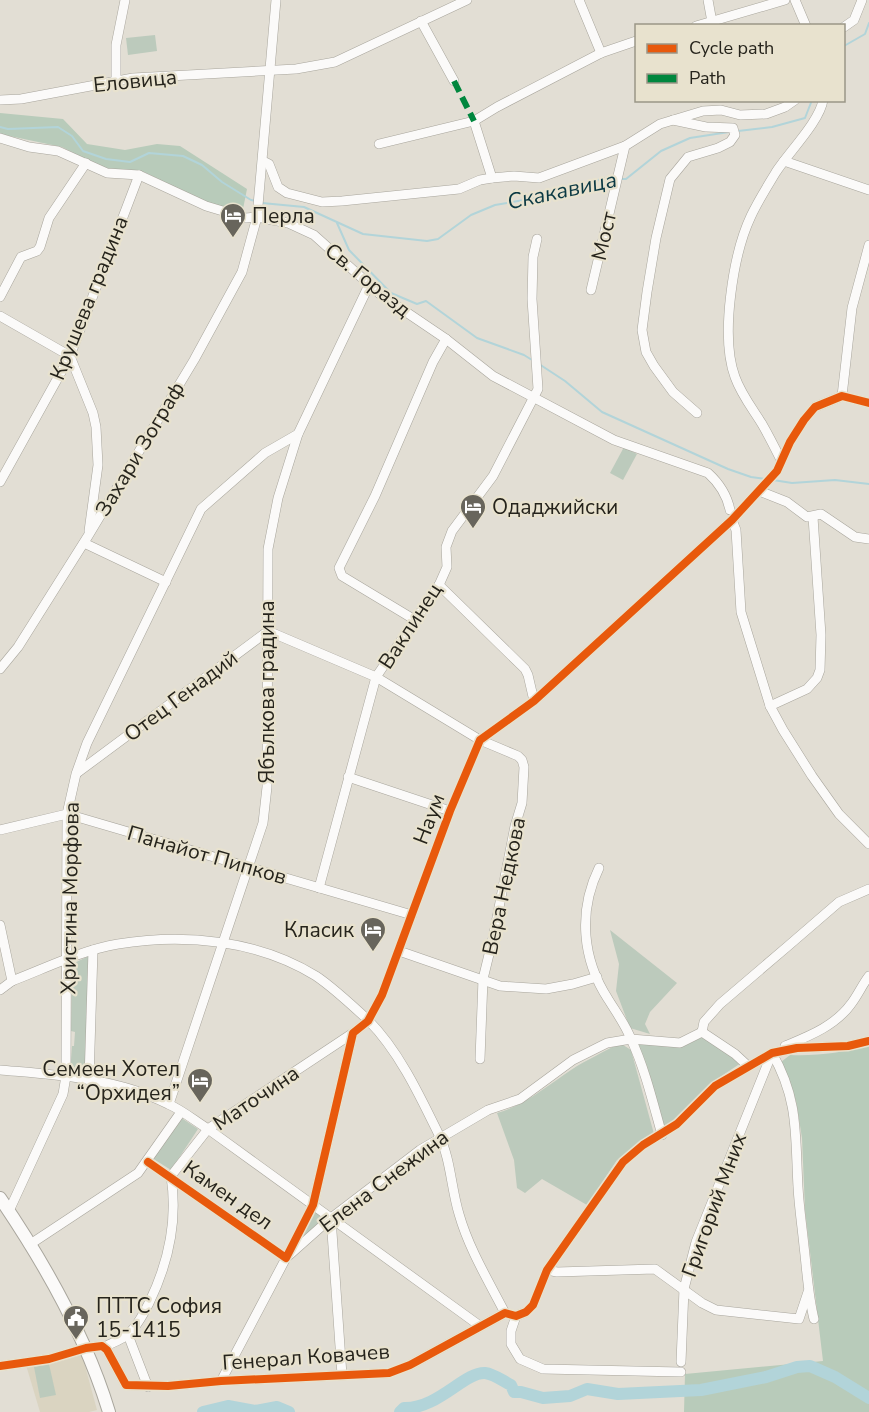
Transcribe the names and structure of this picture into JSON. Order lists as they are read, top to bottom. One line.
{"streets":{"street":["Еловица","Мост","Св. Горазд","Крушева градина","Захари Зограф","Ваклинец","Ябълкова градина","Отец Генадий","Наум","Панайот Пипков","Вера Недкова","Христина Морфова","Маточина","Елена Снежина","Камен дел","Григорий Мних","Генерал Ковачев"]},"crossings":[["Еловица","Захари Зограф"],["Св. Горазд","Крушева градина"],["Св. Горазд","Захари Зограф"],["Св. Горазд","Ваклинец"],["Св. Горазд","Ябълкова градина"],["Ваклинец","Панайот Пипков"],["Ябълкова градина","Отец Генадий"],["Ябълкова градина","Панайот Пипков"],["Ябълкова градина","Христина Морфова"],["Отец Генадий","Христина Морфова"],["Наум","Панайот Пипков"],["Наум","Вера Недкова"],["Наум","Маточина"],["Панайот Пипков","Христина Морфова"],["Маточина","Камен дел"],["Елена Снежина","Камен дел"],["Елена Снежина","Генерал Ковачев"]],"water":["Скакавица"],"places":{"hotel":["Перла","Одаджийски","Класик","Семеен Хотел “Орхидея”"],"public building":["ПТТС София 15-1415"]},"legend":["Cycle path","Path"]}
